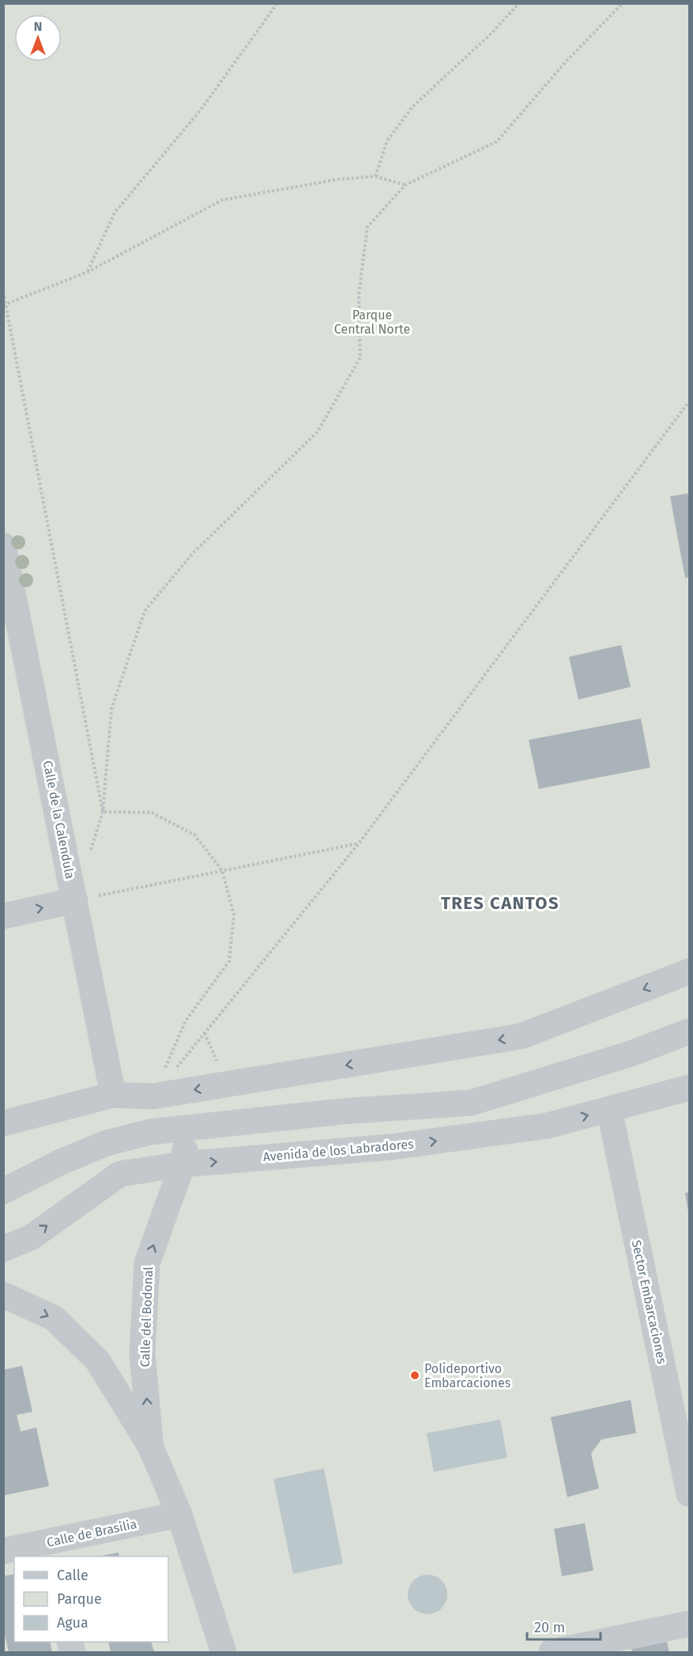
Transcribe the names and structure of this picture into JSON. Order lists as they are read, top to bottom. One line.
{"streets":{"street":["Calle de la Calendula","Avenida de los Labradores","Sector Embarcaciones","Calle del Bodonal","Calle de Brasilia"]},"crossings":[["Avenida de los Labradores","Sector Embarcaciones"],["Avenida de los Labradores","Calle del Bodonal"],["Calle del Bodonal","Calle de Brasilia"]],"districts":["TRES CANTOS"],"parks":["Parque Central Norte"],"places":["Polideportivo Embarcaciones"],"legend":["Calle","Parque","Agua"],"scale_bar":"20 m","north":"top"}
